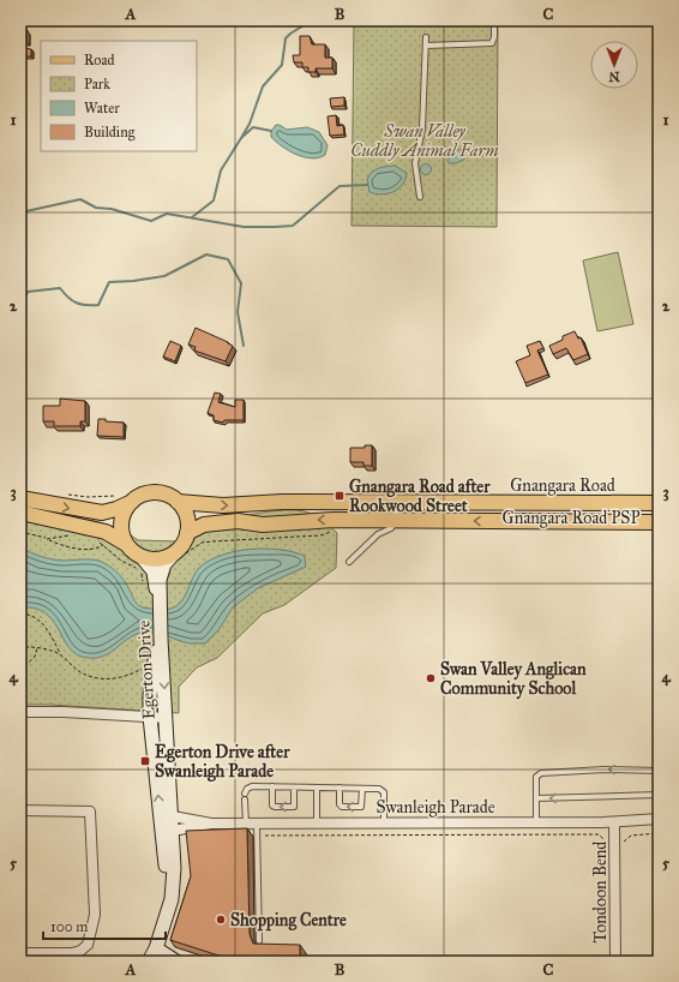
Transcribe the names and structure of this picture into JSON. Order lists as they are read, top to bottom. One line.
{"streets":{"main road":["Gnangara Road"],"street":["Egerton Drive","Swanleigh Parade","Tondoon Bend"]},"crossings":[["Gnangara Road","Egerton Drive"],["Egerton Drive","Swanleigh Parade"],["Swanleigh Parade","Tondoon Bend"]],"parks":["Swan Valley Cuddly Animal Farm"],"places":{"transit":["Gnangara Road after Rookwood Street","Egerton Drive after Swanleigh Parade"],"other":["Swan Valley Anglican Community School","Shopping Centre"]},"legend":["Road","Park","Water","Building"],"scale_bar":"100 m","north":"bottom","grid":{"columns":["A","B","C"],"rows":["1","2","3","4","5"]}}
